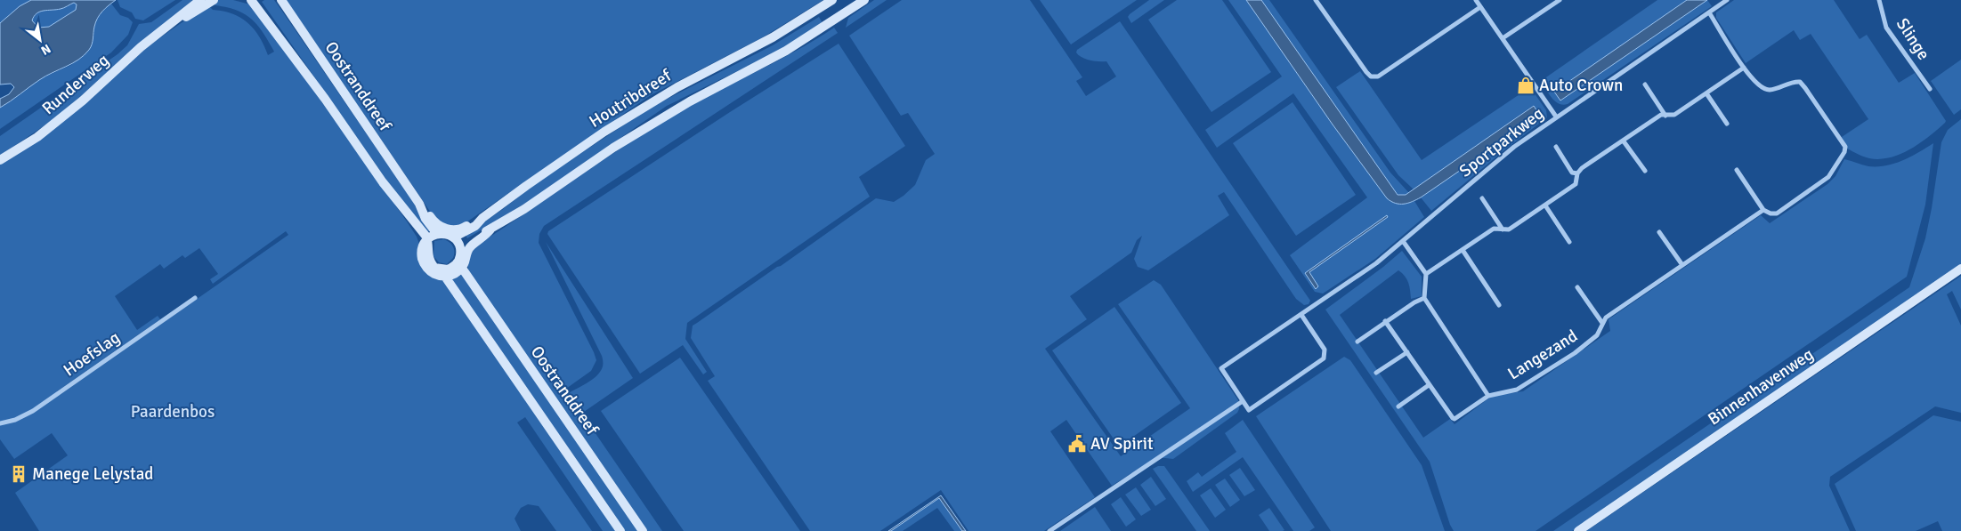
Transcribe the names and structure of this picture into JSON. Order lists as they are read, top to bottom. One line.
{"streets":{"main road":["Runderweg","Oostranddreef","Houtribdreef","Binnenhavenweg"],"street":["Slinge","Sportparkweg","Hoefslag","Langezand"]},"crossings":[["Oostranddreef","Houtribdreef"]],"parks":["Paardenbos"],"places":{"shop":["Auto Crown"],"public building":["AV Spirit"],"building":["Manege Lelystad"]},"north":"bottom right"}
